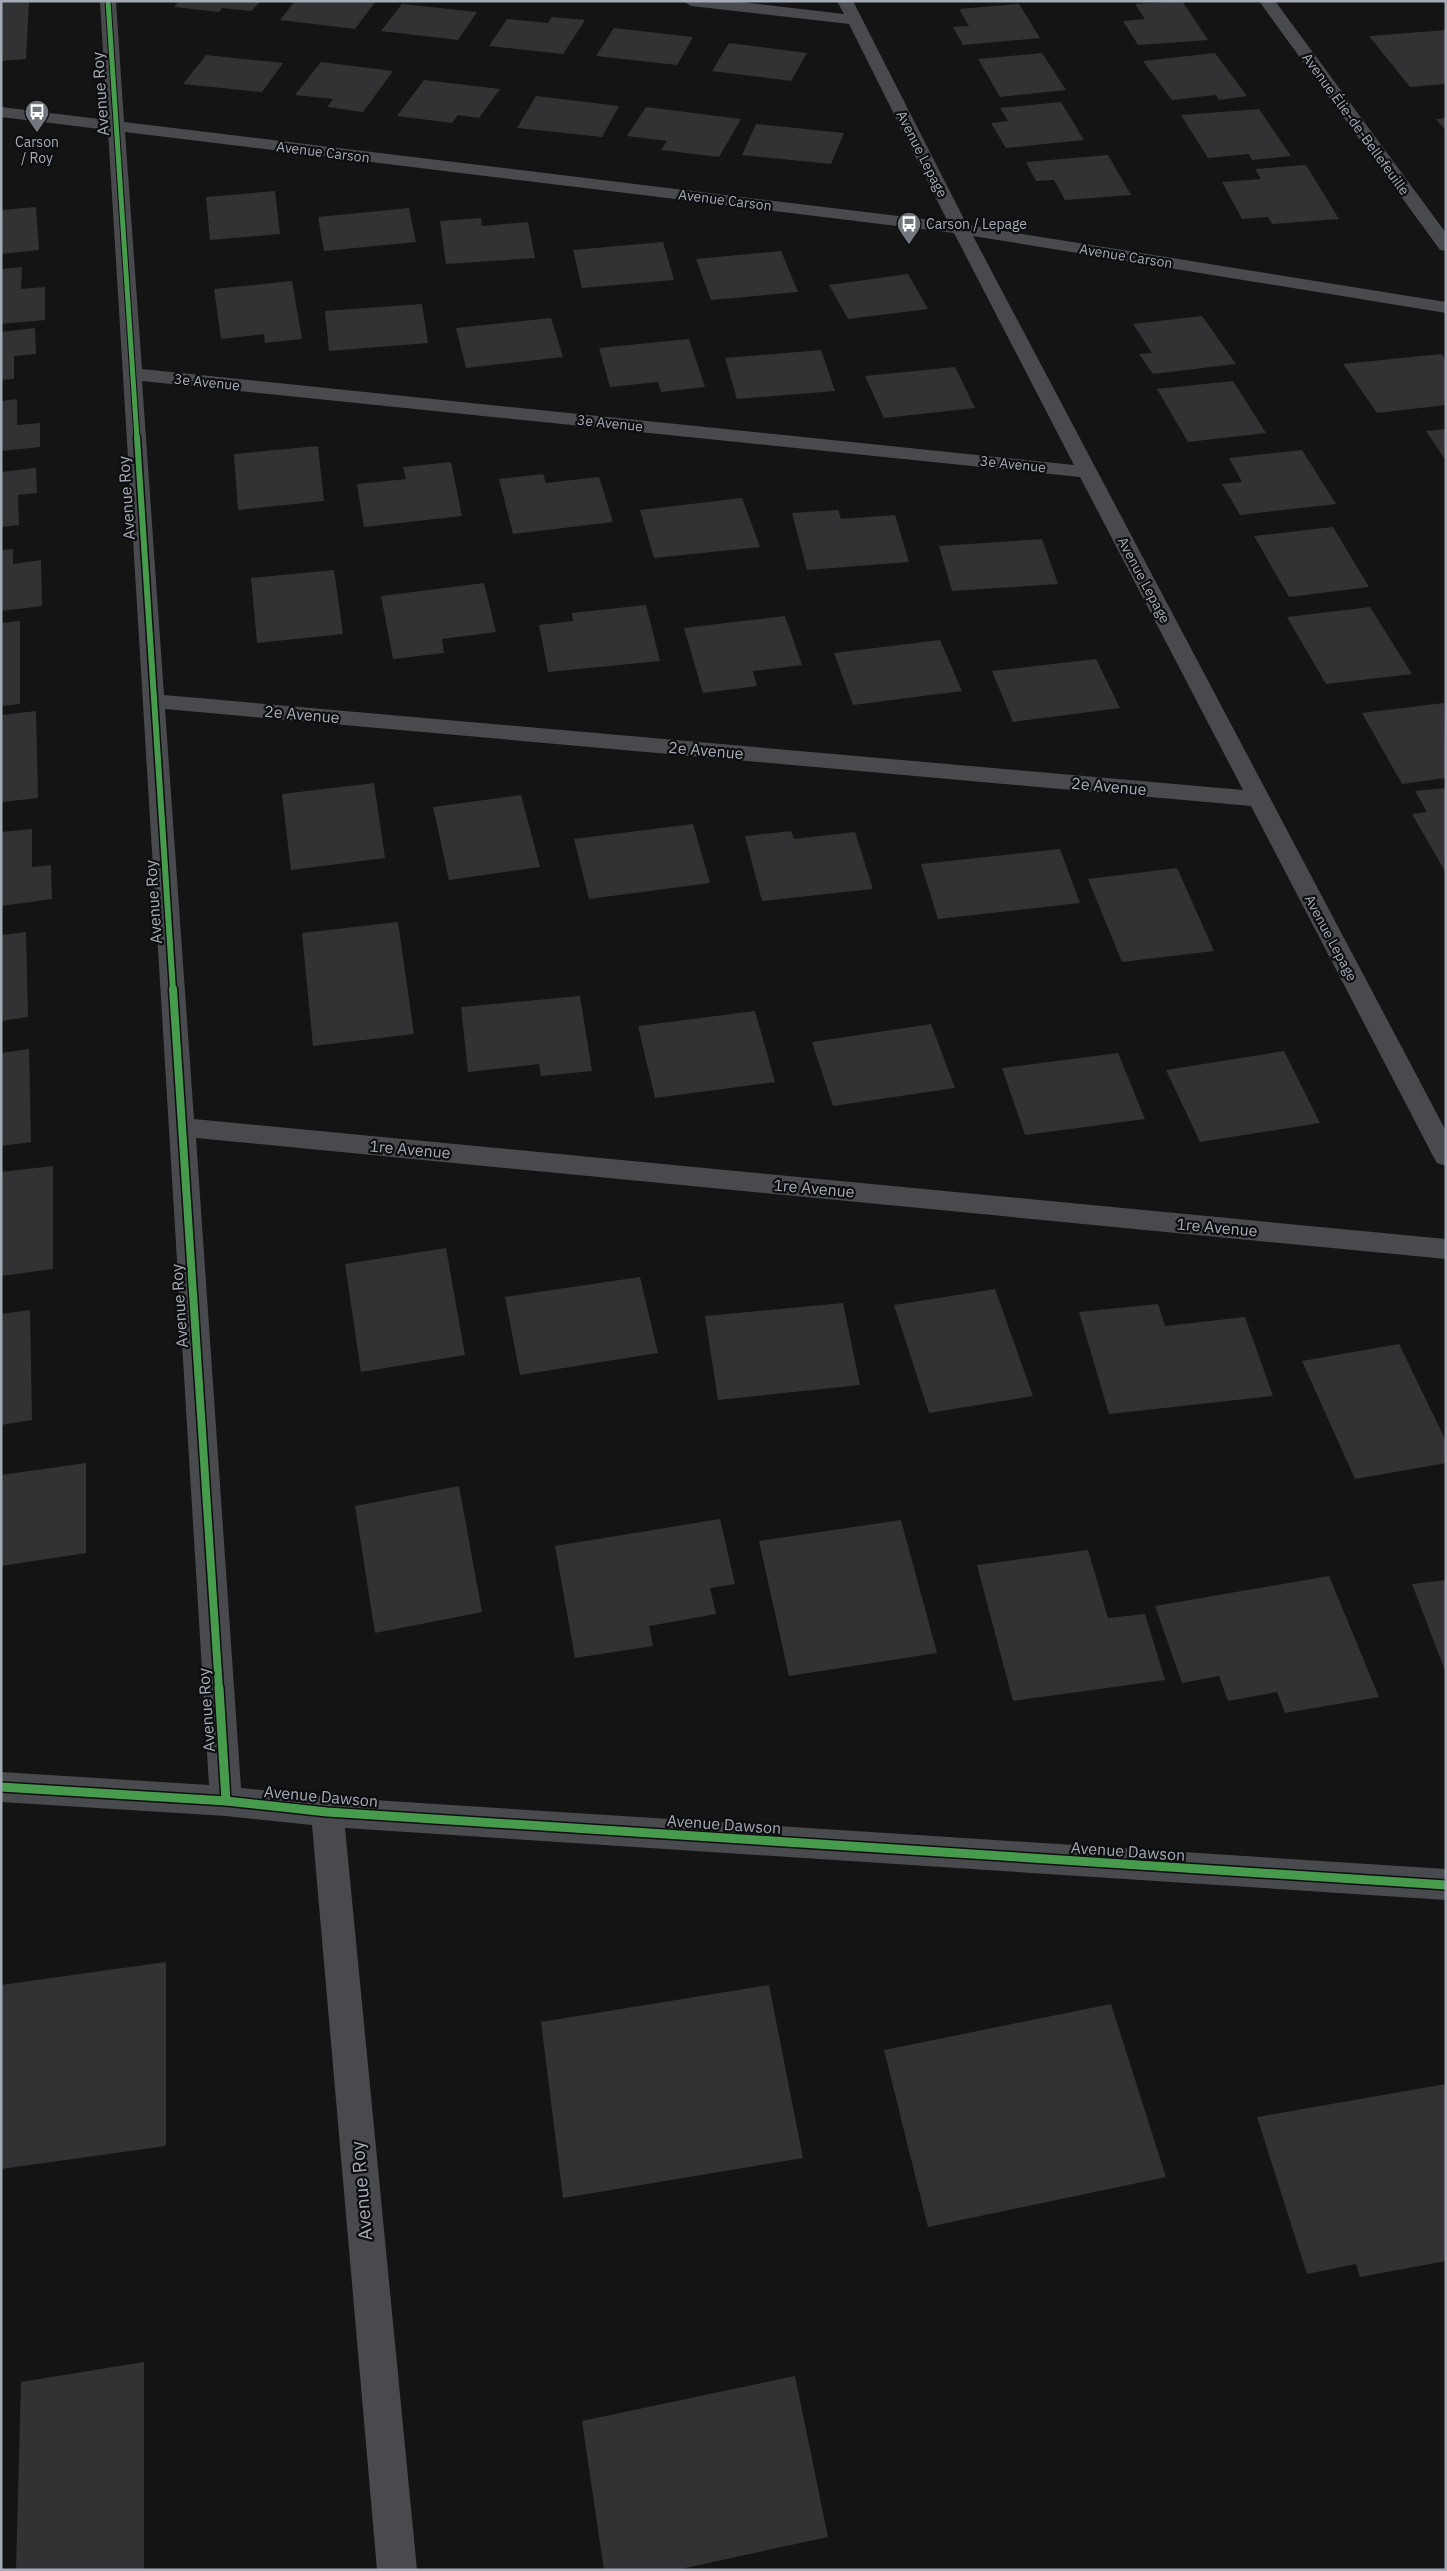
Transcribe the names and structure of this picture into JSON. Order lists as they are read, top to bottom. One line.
{"streets":{"street":["Avenue Roy","Avenue Élie-de-Bellefeuille","Avenue Carson","Avenue Lepage","3e Avenue","2e Avenue","1re Avenue","Avenue Dawson"]},"crossings":[["Avenue Roy","Avenue Carson"],["Avenue Roy","3e Avenue"],["Avenue Roy","2e Avenue"],["Avenue Roy","1re Avenue"],["Avenue Roy","Avenue Dawson"],["Avenue Carson","Avenue Lepage"],["Avenue Lepage","3e Avenue"],["Avenue Lepage","2e Avenue"]],"places":{"bus stop":["Carson / Roy","Carson / Lepage"]}}
